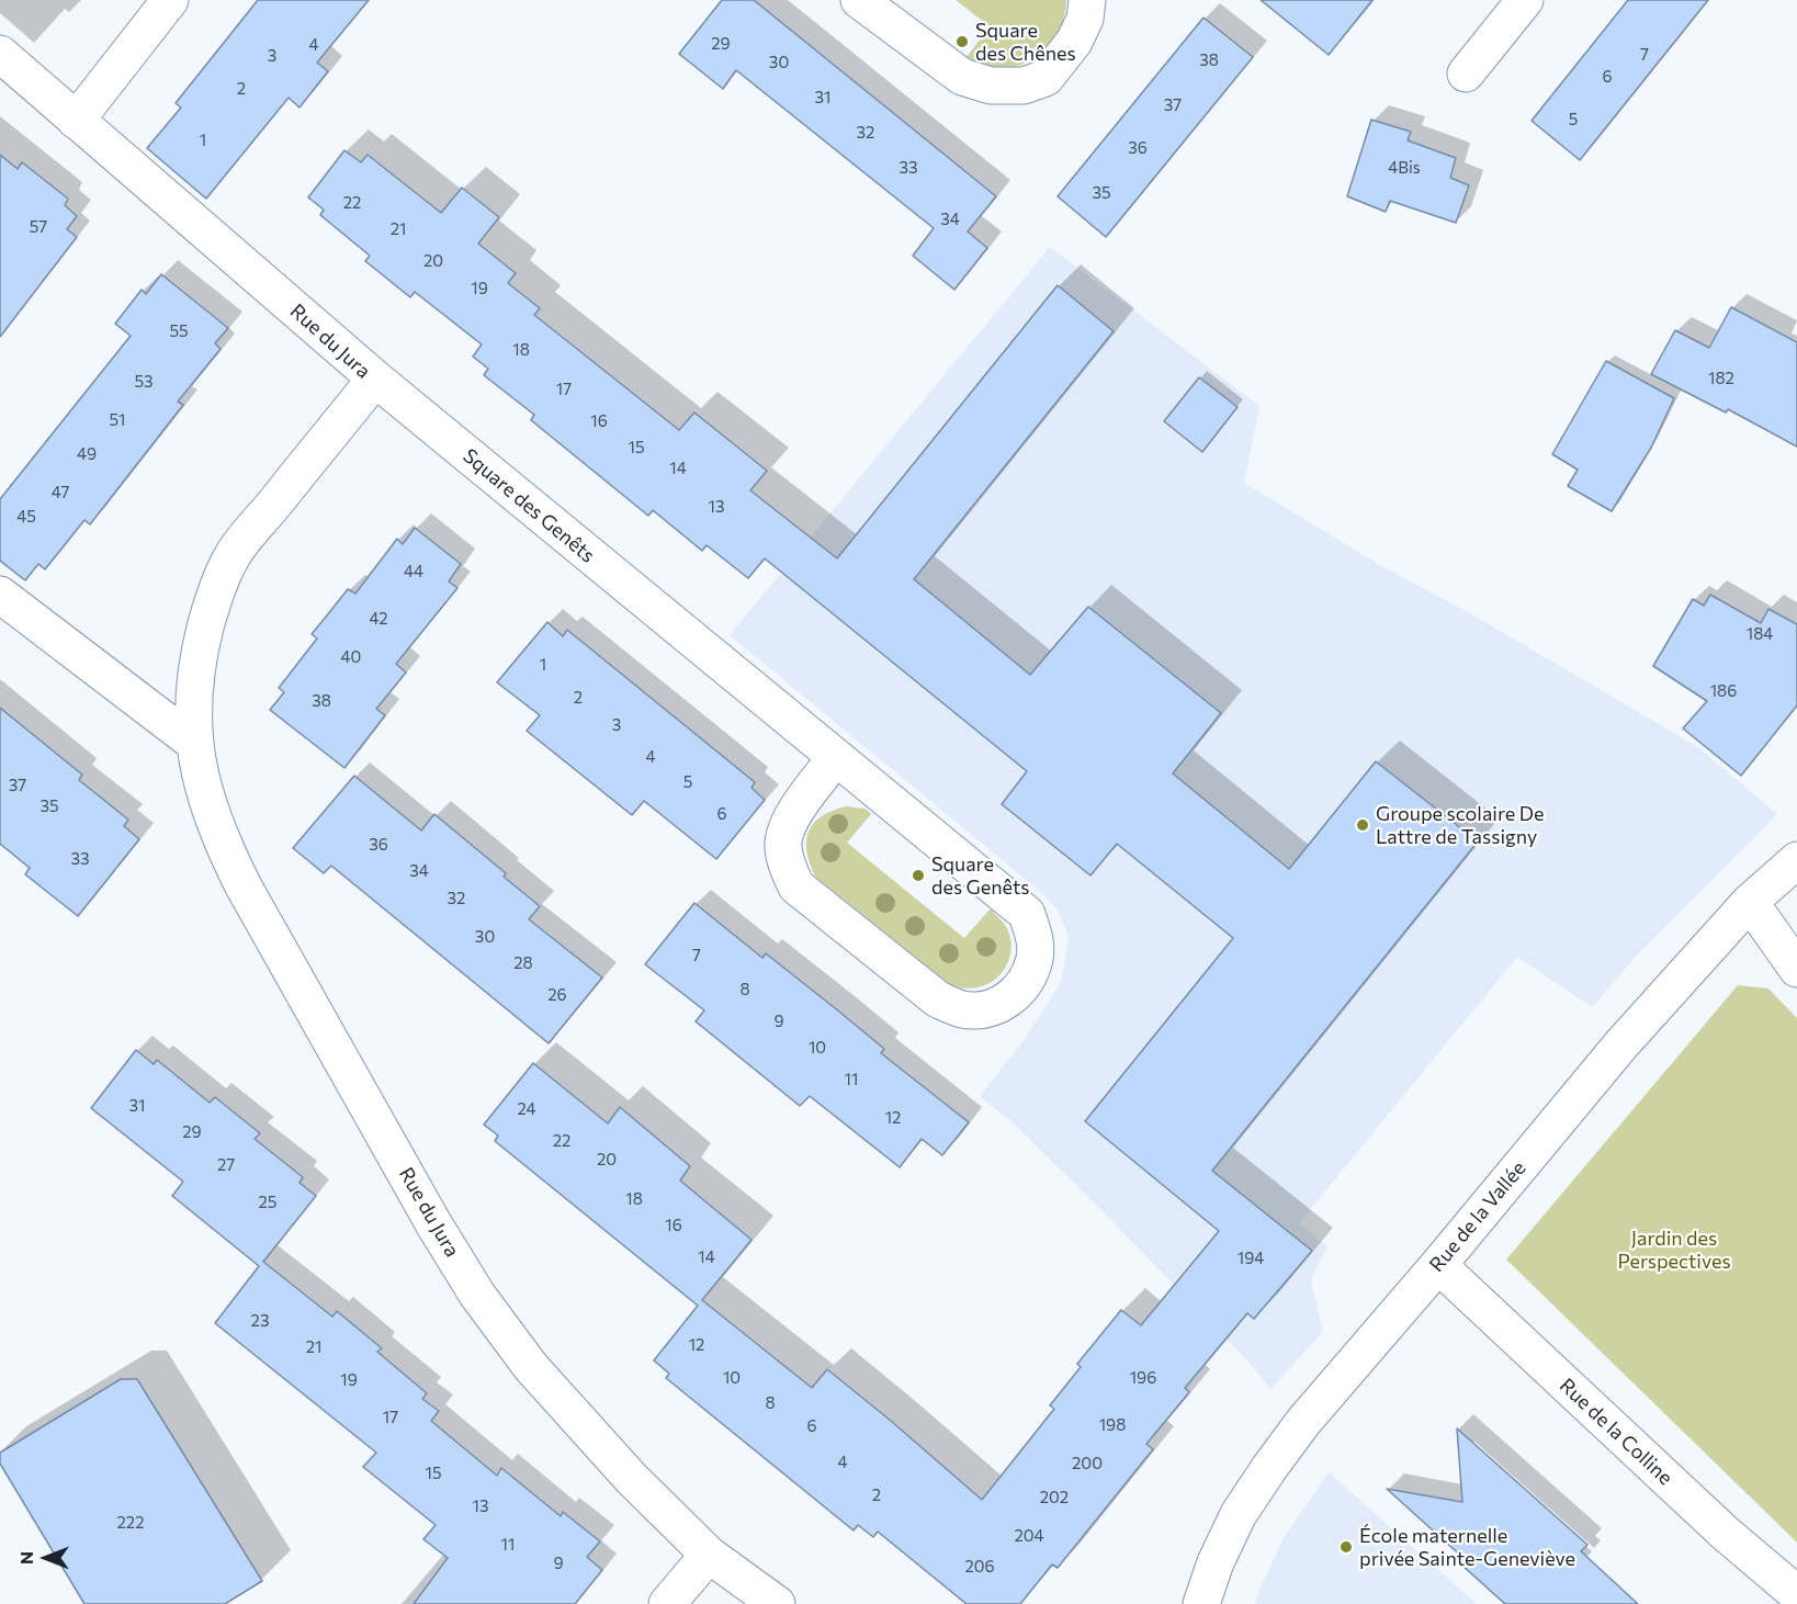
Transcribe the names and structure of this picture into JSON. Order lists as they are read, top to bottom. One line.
{"streets":{"street":["Rue du Jura","Square des Genêts","Rue de la Vallée","Rue de la Colline"]},"crossings":[["Rue du Jura","Square des Genêts"],["Rue de la Vallée","Rue de la Colline"]],"parks":["Jardin des Perspectives"],"places":["Square des Chênes","Groupe scolaire De Lattre de Tassigny","Square des Genêts","École maternelle privée Sainte-Geneviève"],"house_numbers":["29","4","7","3","38","30","6","2","31","37","5","32","1","36","33","4Bis","35","22","34","57","21","20","19","55","18","182","53","17","51","16","15","49","14","47","13","45","44","42","184","40","1","186","2","38","3","4","5","37","35","6","36","33","34","32","30","7","28","8","26","9","10","11","31","24","12","29","22","20","27","18","25","16","14","194","23","12","21","10","196","19","8","17","198","6","4","200","15","2","202","13","222","204","11","9","206"],"north":"left"}
